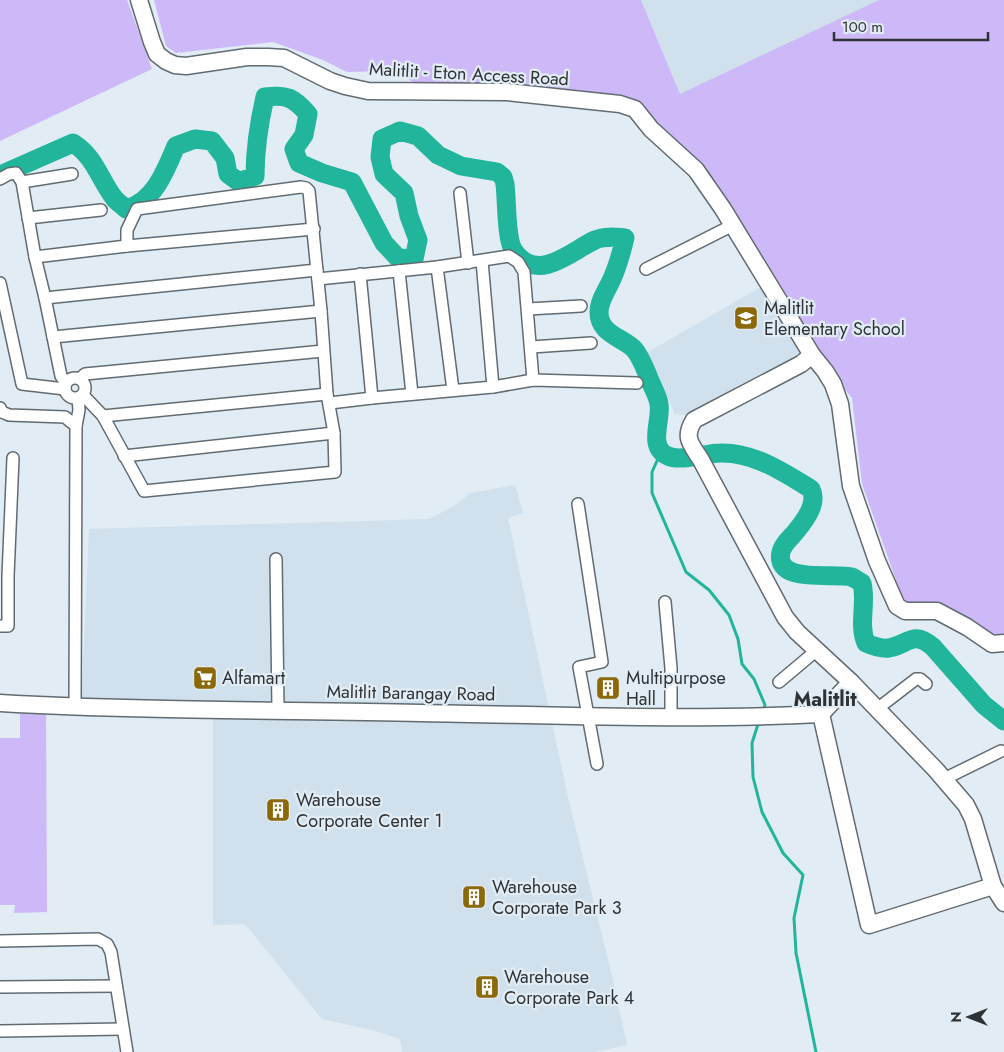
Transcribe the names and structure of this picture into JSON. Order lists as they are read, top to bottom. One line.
{"streets":{"street":["Malitlit - Eton Access Road","Malitlit Barangay Road"]},"districts":["Malitlit"],"places":{"school or university":["Malitlit Elementary School"],"supermarket":["Alfamart"],"building":["Multipurpose Hall","Warehouse Corporate Center 1","Warehouse Corporate Park 3","Warehouse Corporate Park 4"]},"scale_bar":"100 m","north":"left"}
